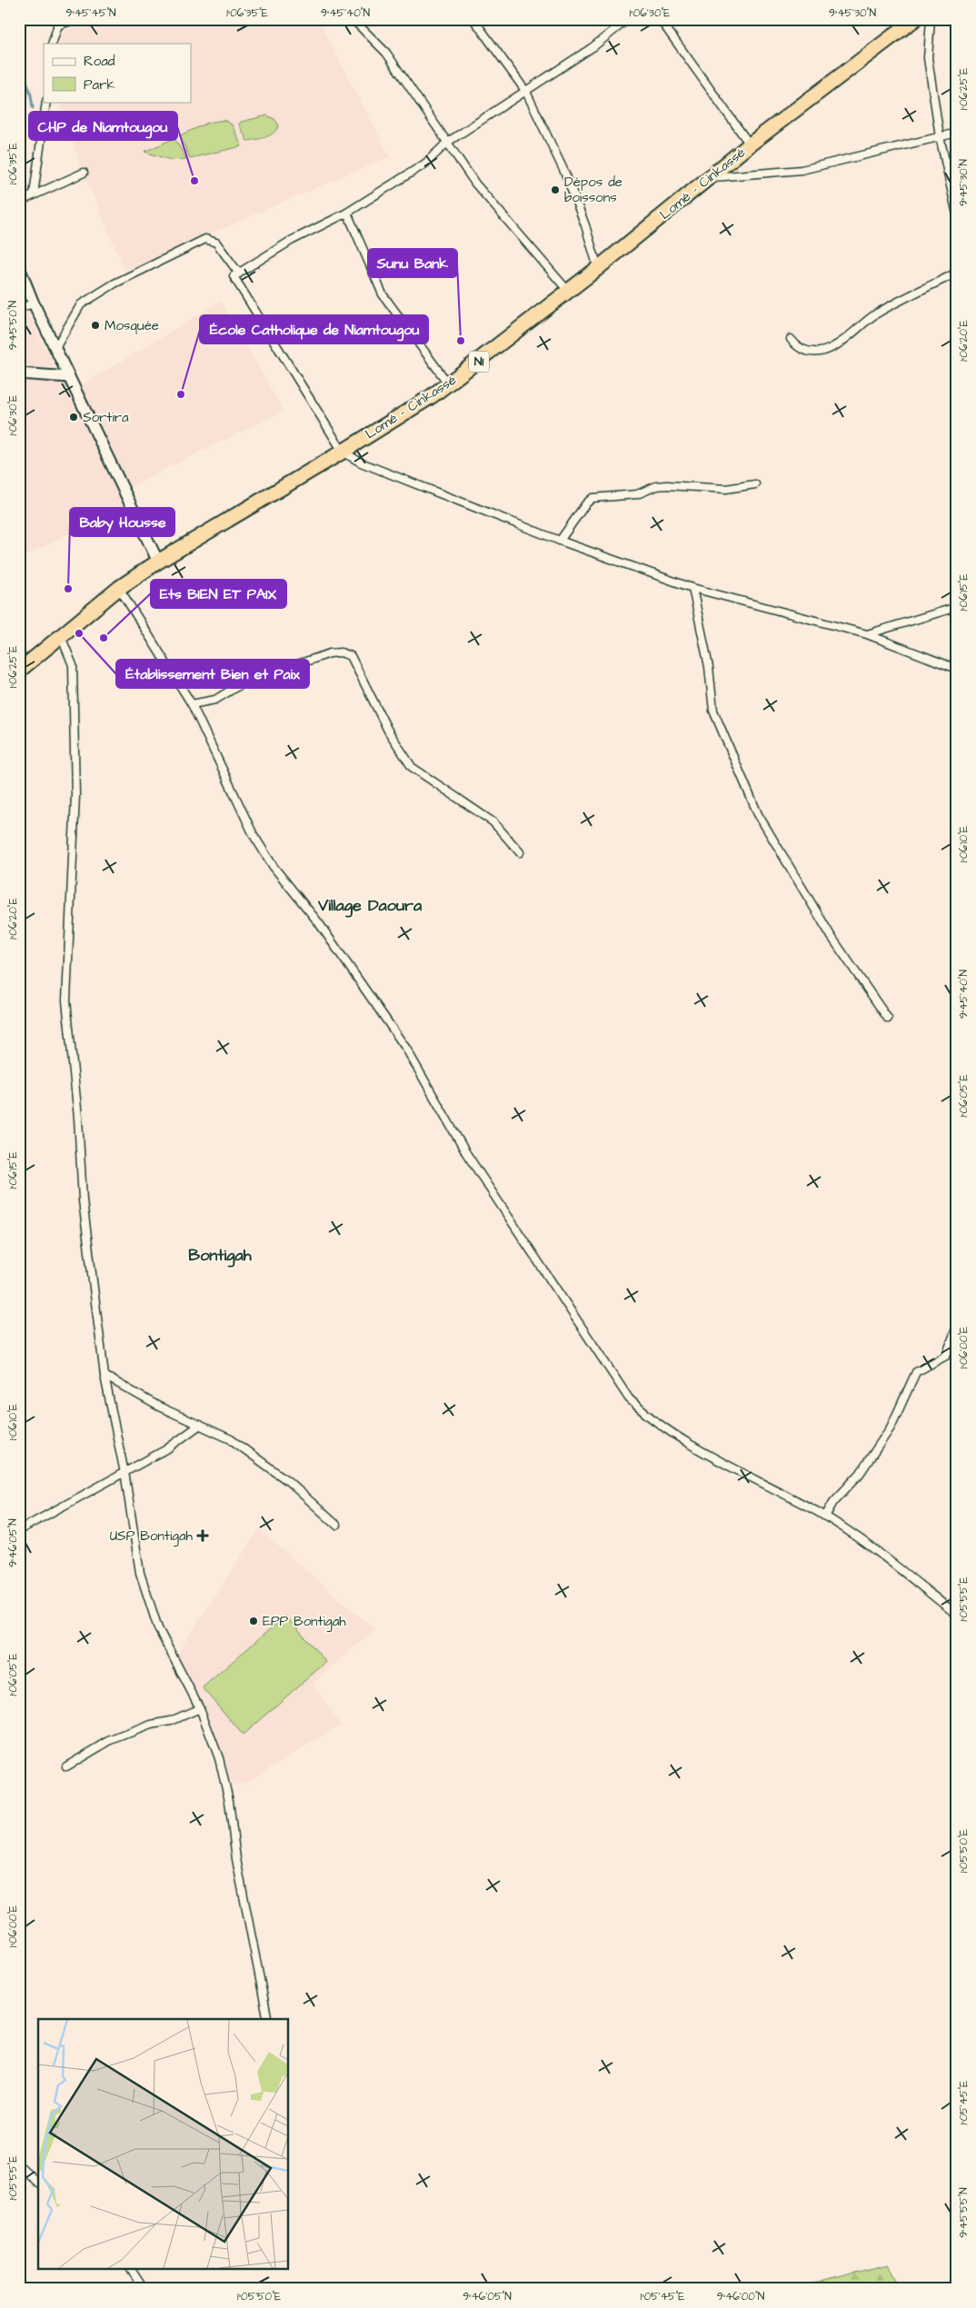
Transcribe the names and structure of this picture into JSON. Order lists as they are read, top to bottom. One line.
{"streets":{"highway":["Lomé - Cinkassé","N1"]},"districts":["Village Daoura","Bontigah"],"places":{"other":["CHP de Niamtougou","Dépos de boissons","Mosquée","Sunu Bank","École Catholique de Niamtougou","Sortira","Baby Housse","Établissement Bien et Paix","Ets BIEN ET PAIX","EPP Bontigah"],"health":["USP Bontigah"]},"legend":["Road","Park"],"coordinates":["9°45'45\"N","1°06'35\"E","9°45'40\"N","1°06'30\"E","9°45'30\"N","1°06'25\"E","9°45'50\"N","1°06'20\"E","1°06'15\"E","1°06'10\"E","1°06'05\"E","1°06'00\"E","9°46'05\"N","1°05'55\"E","1°05'50\"E","1°05'45\"E","9°45'55\"N","9°46'00\"N"]}
